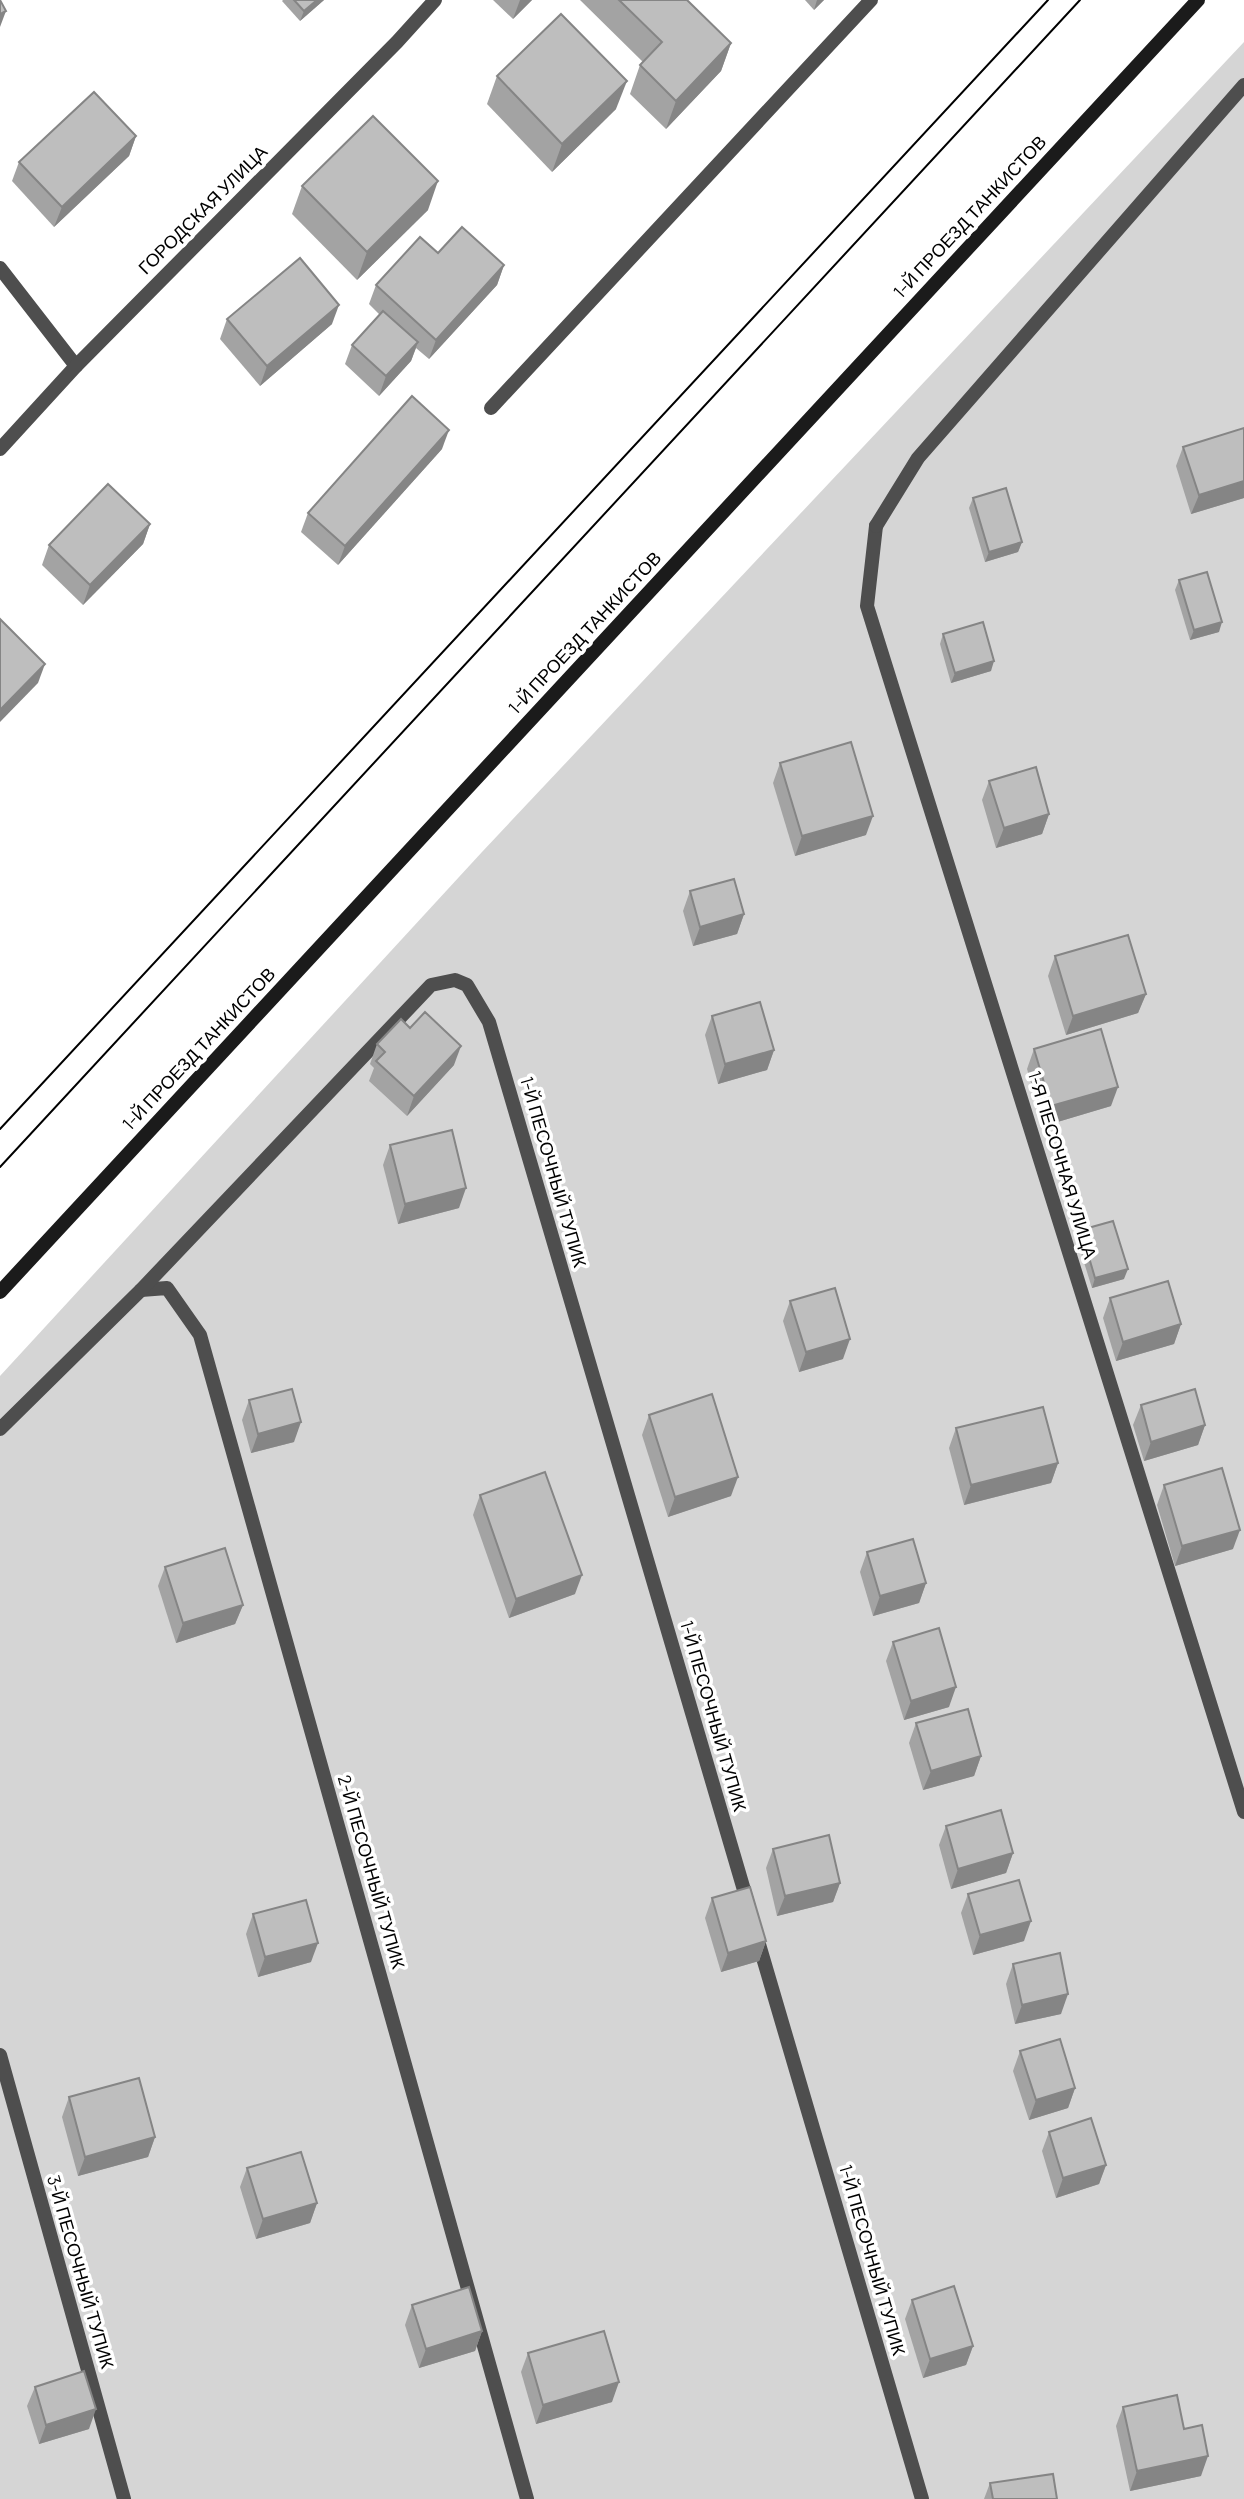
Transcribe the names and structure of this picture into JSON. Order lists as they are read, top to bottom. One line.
{"streets":{"main road":["1-Й ПРОЕЗД ТАНКИСТОВ"],"street":["ГОРОДСКАЯ УЛИЦА","1-Я ПЕСОЧНАЯ УЛИЦА","1-Й ПЕСОЧНЫЙ ТУПИК","2-Й ПЕСОЧНЫЙ ТУПИК","3-Й ПЕСОЧНЫЙ ТУПИК"]},"crossings":[["1-Й ПЕСОЧНЫЙ ТУПИК","2-Й ПЕСОЧНЫЙ ТУПИК"]]}
